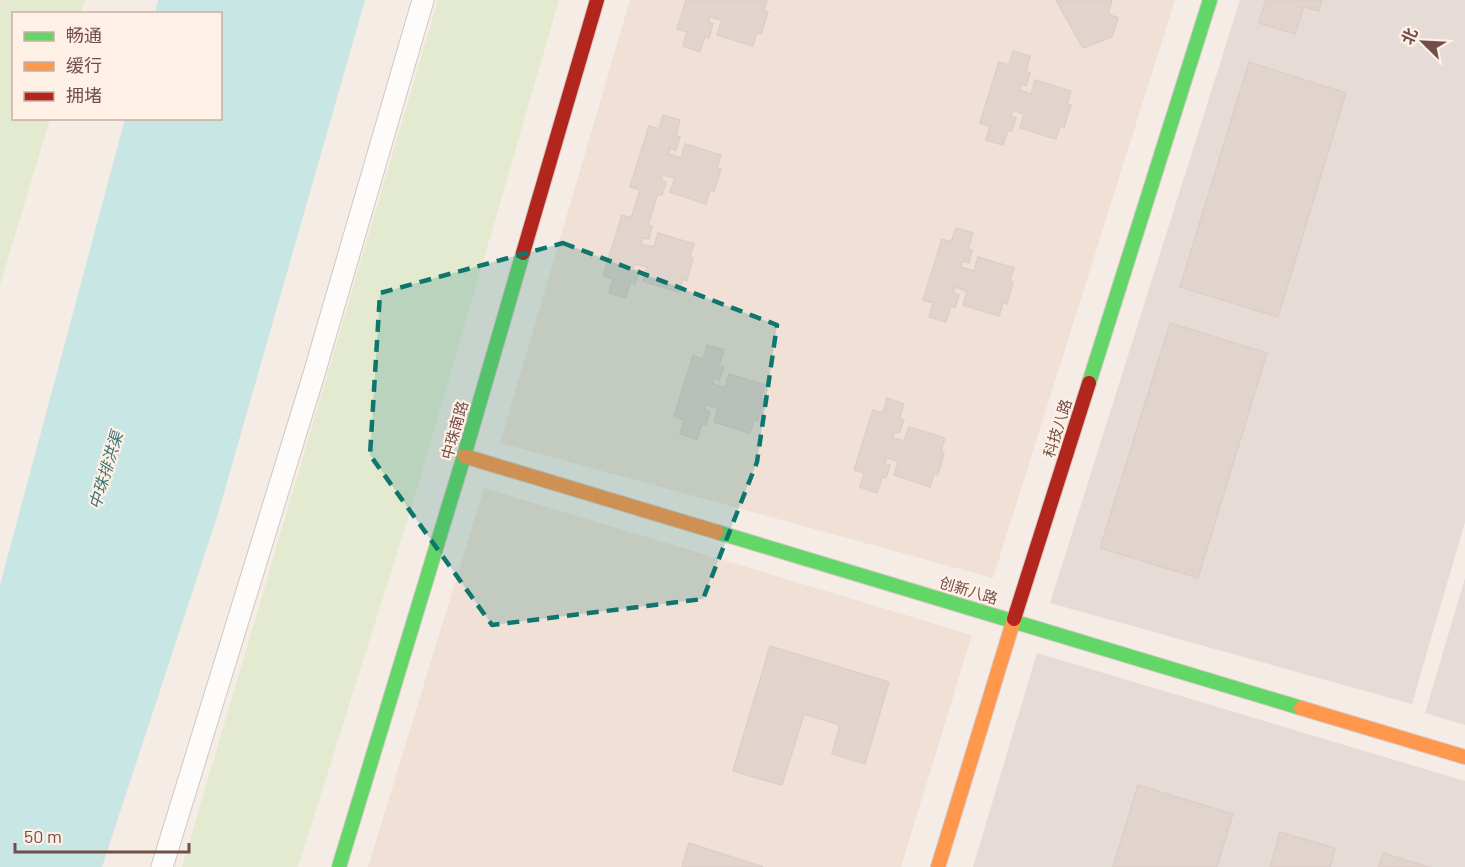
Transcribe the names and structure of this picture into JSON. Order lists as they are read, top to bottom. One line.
{"streets":{"street":["科技八路","中珠南路","创新八路"]},"crossings":[["科技八路","创新八路"],["中珠南路","创新八路"]],"water":["中珠排洪渠"],"legend":["畅通","缓行","拥堵"],"scale_bar":"50 m","north":"top left"}
